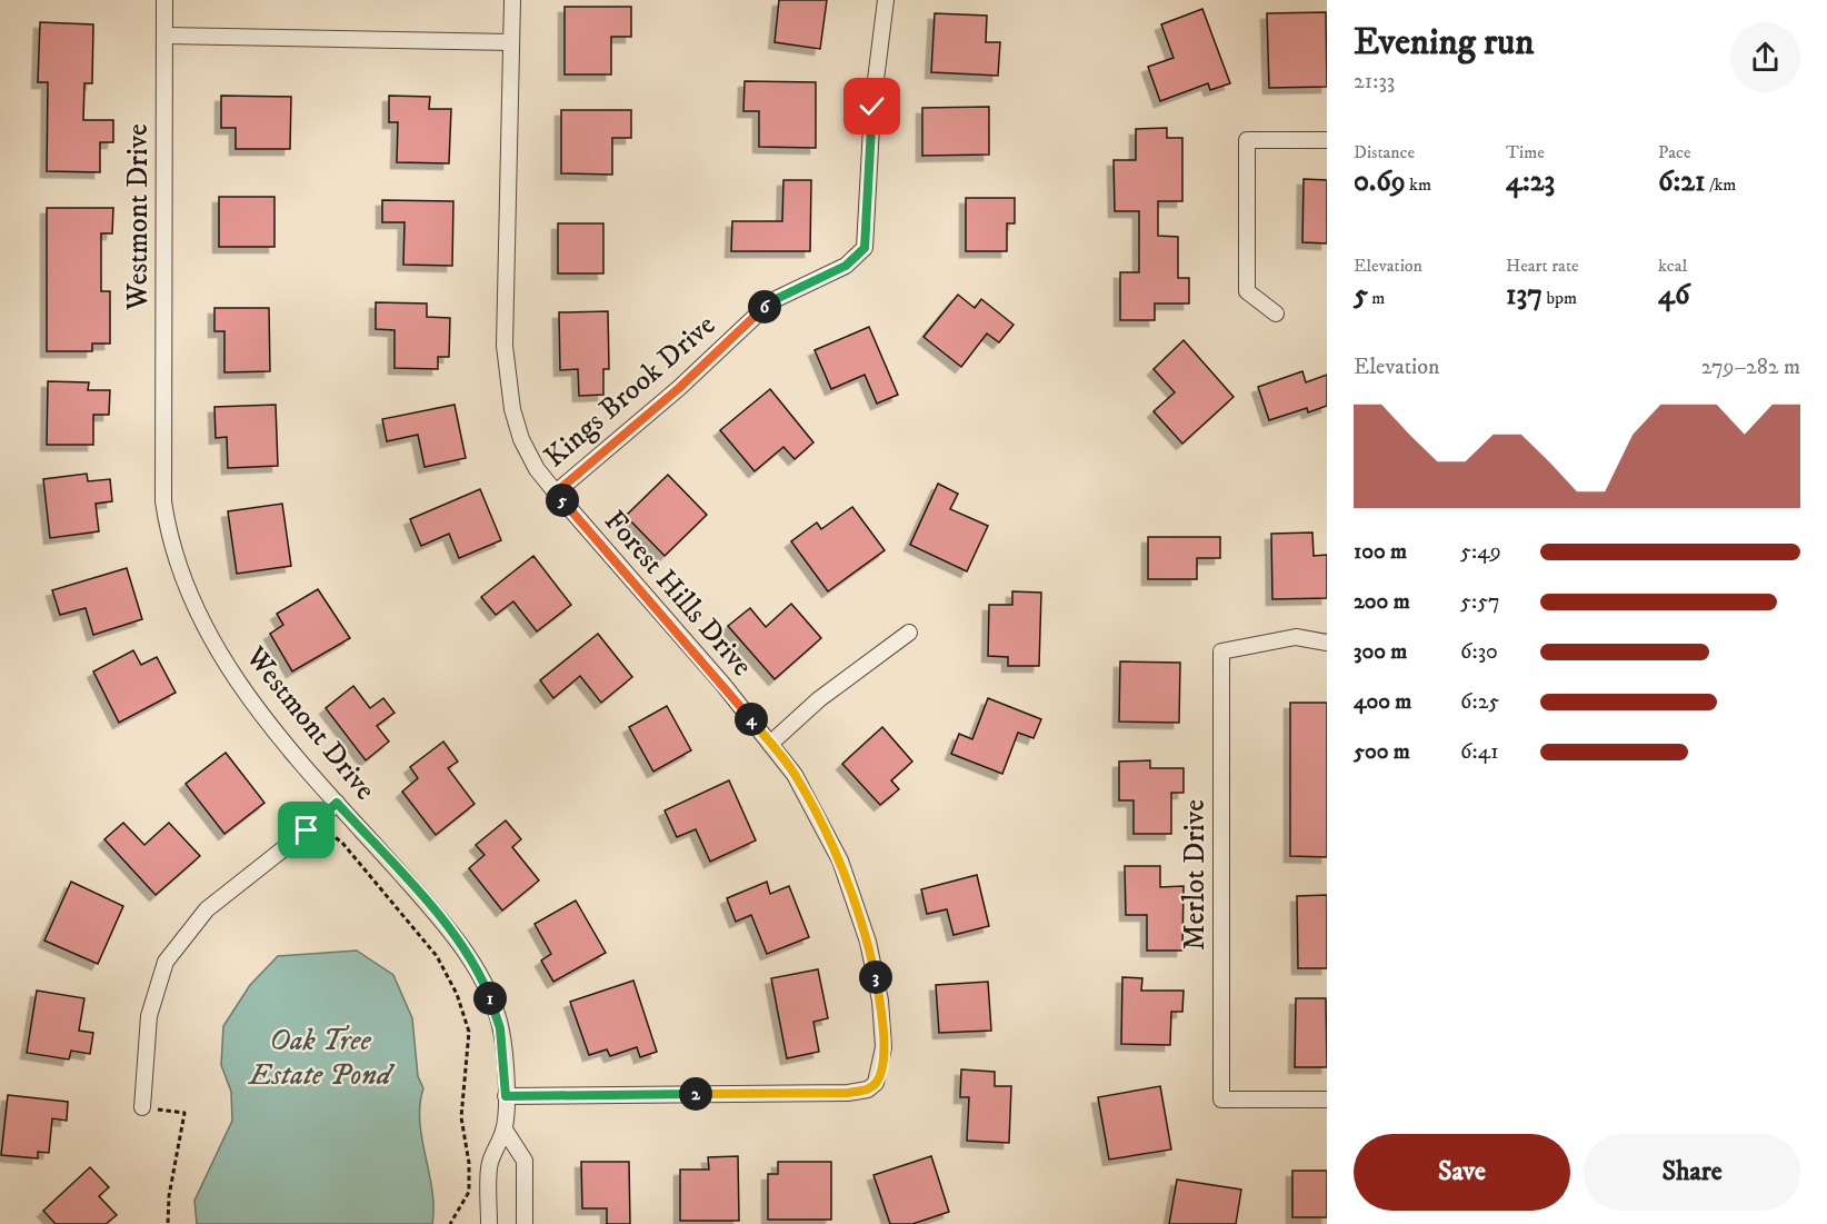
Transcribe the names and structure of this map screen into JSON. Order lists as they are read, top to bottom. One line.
{"streets":{"street":["Westmont Drive","Kings Brook Drive","Forest Hills Drive","Merlot Drive"]},"crossings":[["Westmont Drive","Forest Hills Drive"],["Kings Brook Drive","Forest Hills Drive"]],"water":["Oak Tree Estate Pond"],"page":{"heading":["Evening run","21:33"],"stats":[["Distance","0.69 km"],["Time","4:23"],["Pace","6:21 /km"],["Elevation","5 m"],["Heart rate","137 bpm"],["kcal","46"]],"pins":["6","5","4","3","1","2"],"chart":["Elevation","279–282 m"],"list":[{"name":"100 m","note":"5:49"},{"name":"200 m","note":"5:57"},{"name":"300 m","note":"6:30"},{"name":"400 m","note":"6:25"},{"name":"500 m","note":"6:41"}],"buttons":["Save","Share"]}}
